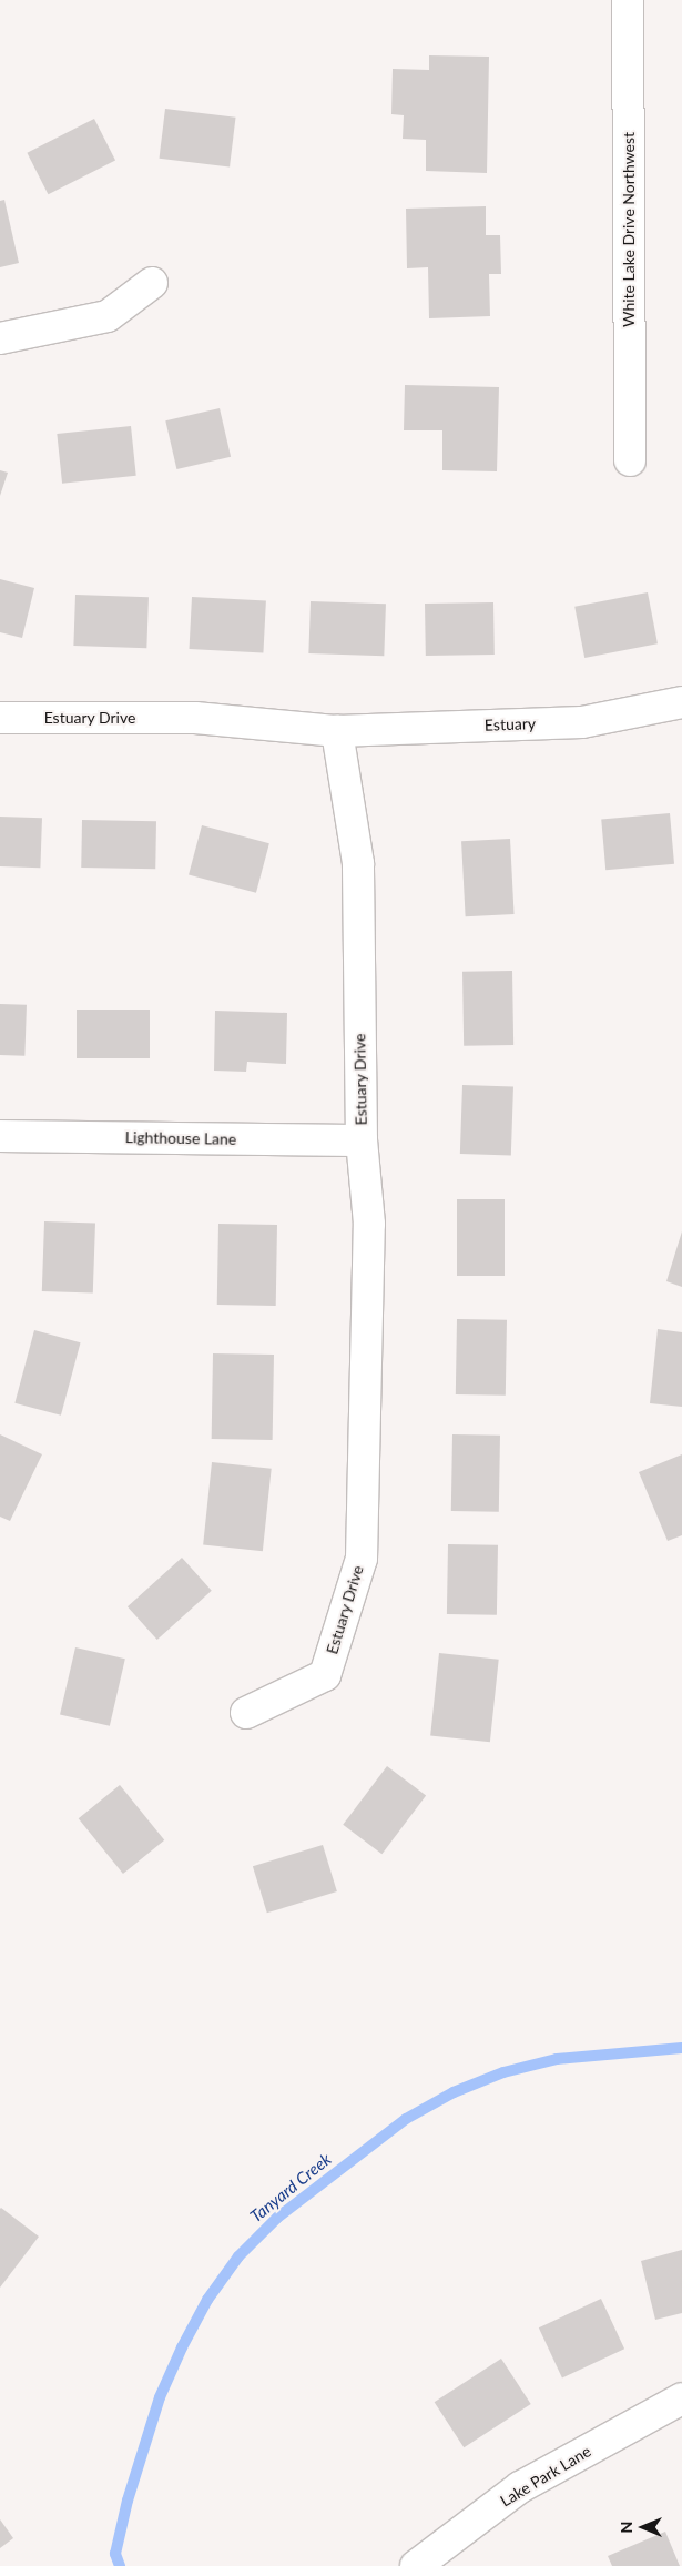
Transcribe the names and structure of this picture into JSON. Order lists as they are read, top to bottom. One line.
{"streets":{"street":["White Lake Drive Northwest","Estuary Drive","Estuary","Lighthouse Lane","Lake Park Lane"]},"crossings":[["Estuary Drive","Estuary"],["Estuary Drive","Lighthouse Lane"]],"water":["Tanyard Creek"],"north":"left"}
